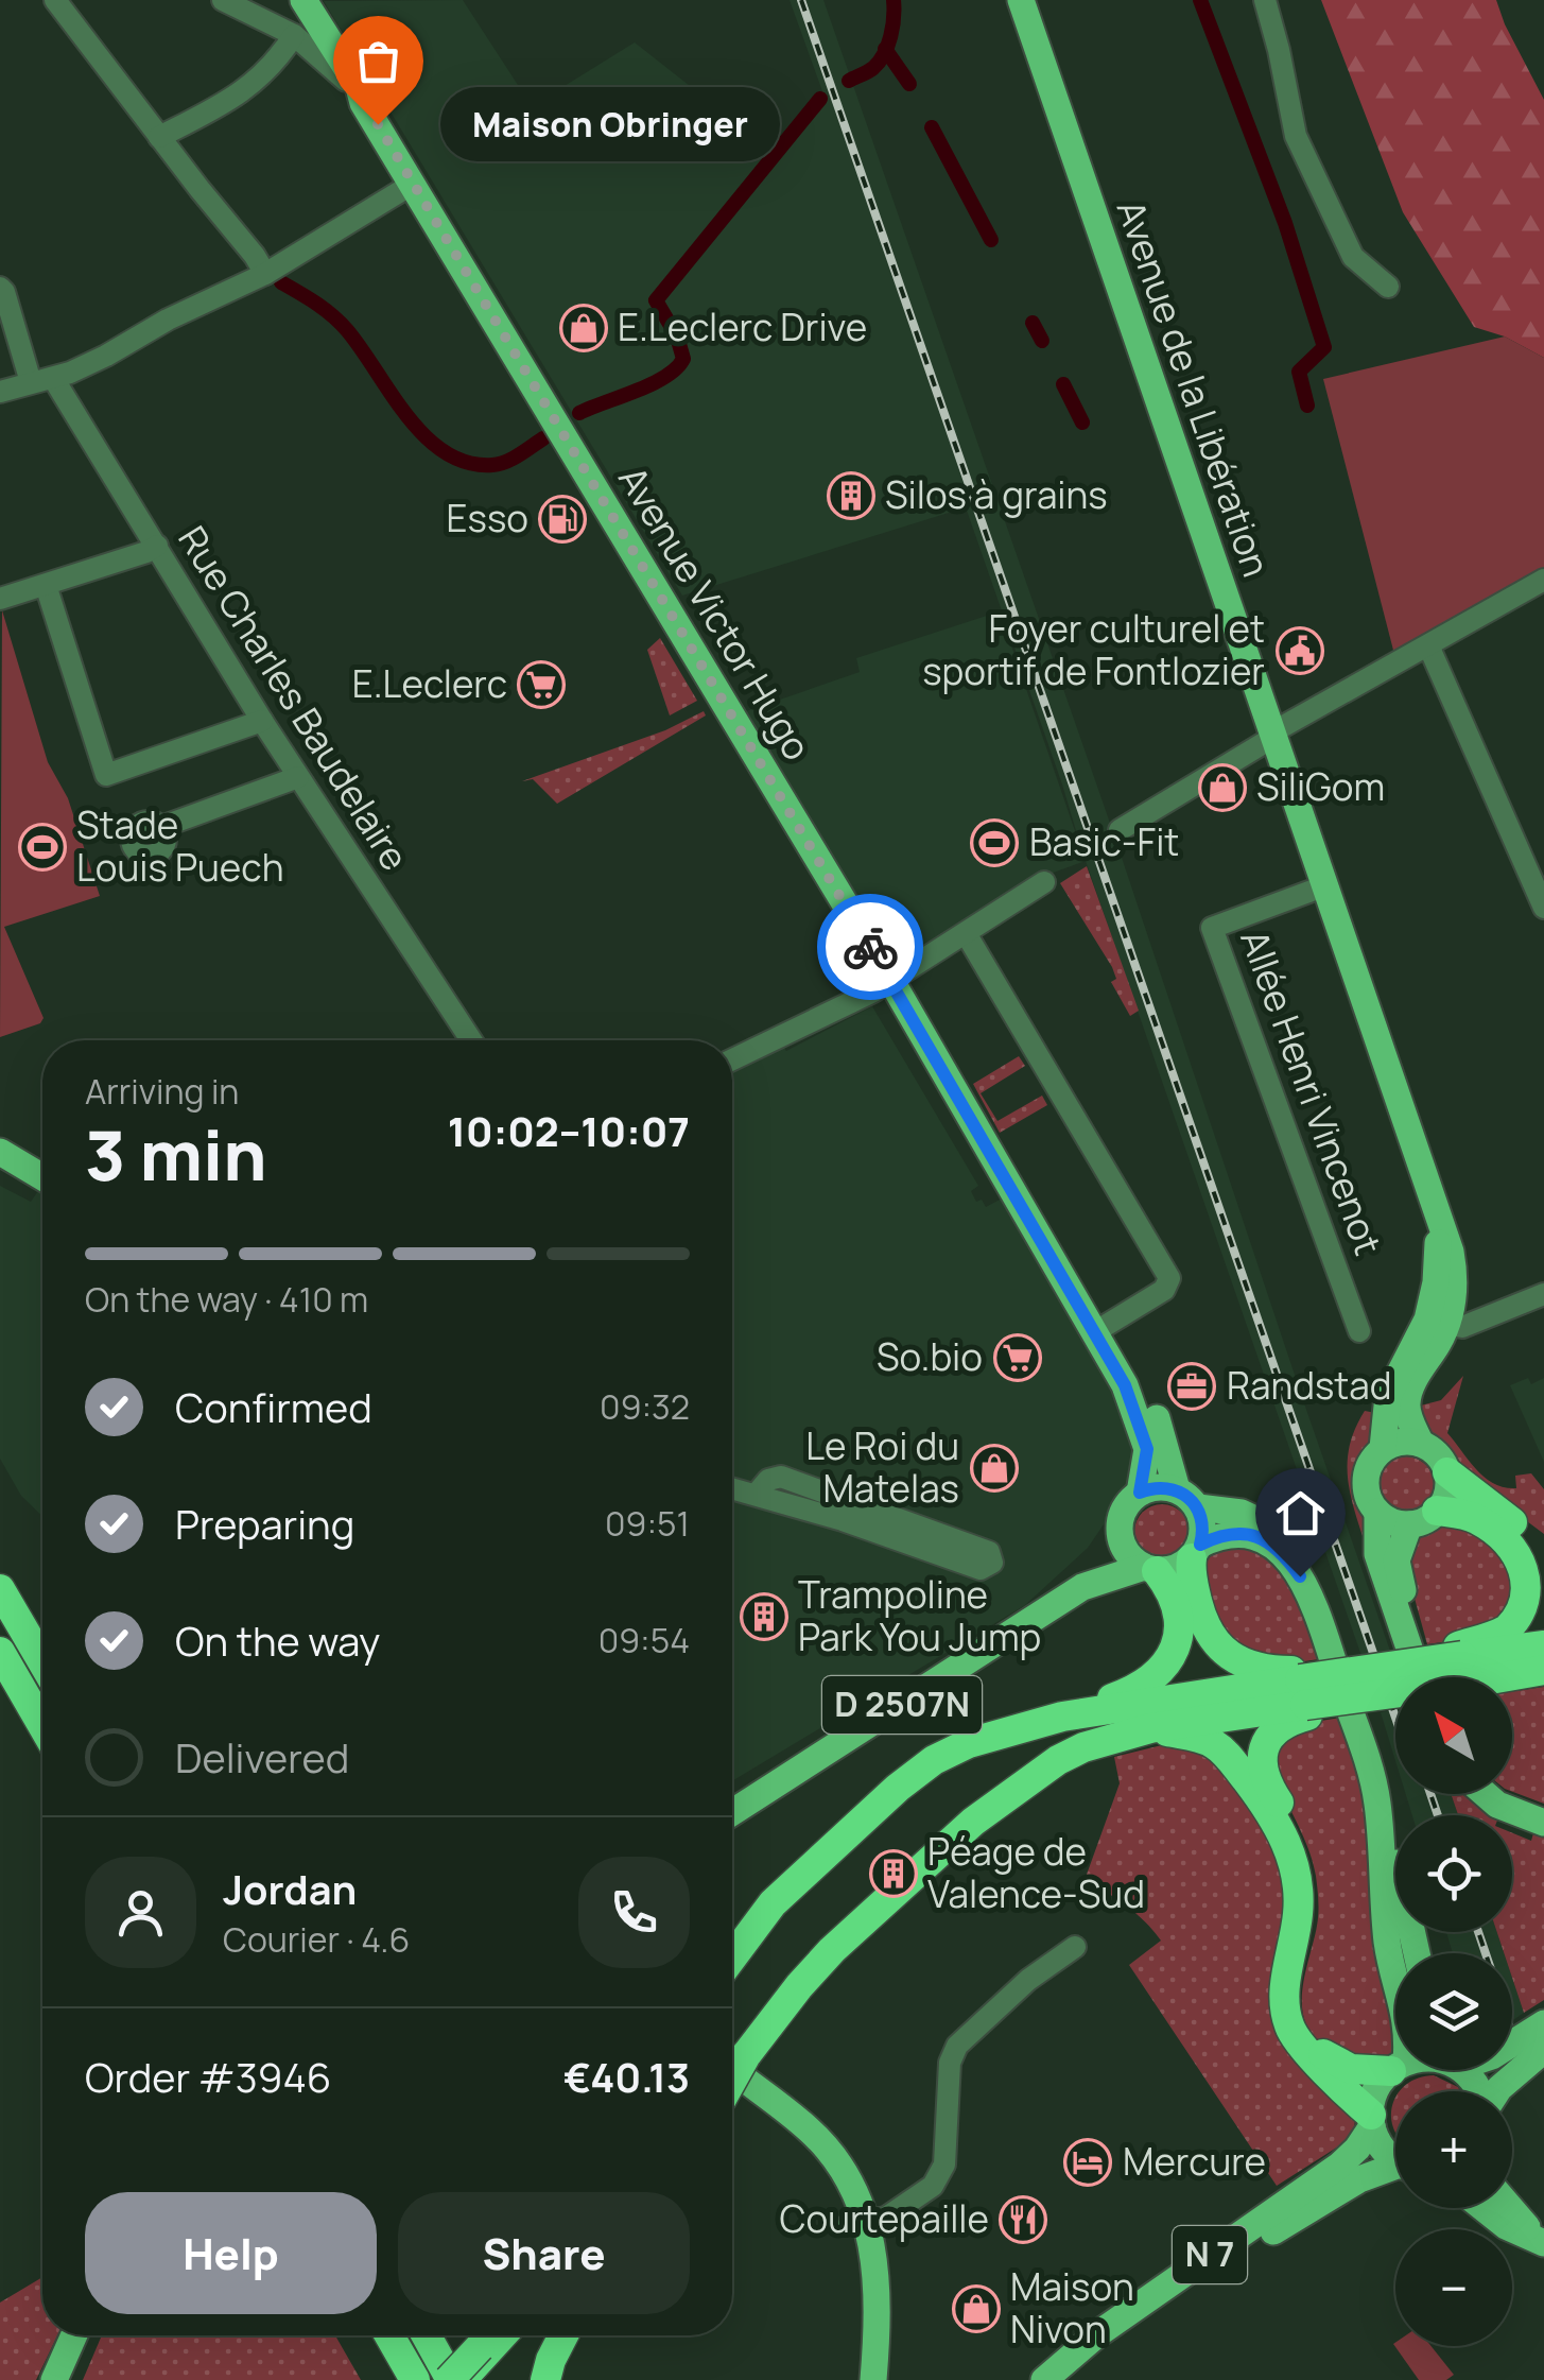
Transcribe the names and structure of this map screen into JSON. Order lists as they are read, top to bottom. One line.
{"streets":{"main road":["Avenue de la Libération","Avenue Victor Hugo","D 2507N","N 7"],"street":["Rue Charles Baudelaire","Allée Henri Vincenot"]},"crossings":[["Avenue de la Libération","Allée Henri Vincenot"],["Avenue Victor Hugo","D 2507N"]],"places":{"other":["Maison Obringer"],"shop":["E.Leclerc Drive","SiliGom","Le Roi du Matelas","Maison Nivon"],"building":["Silos à grains","Trampoline Park You Jump","Péage de Valence-Sud"],"fuel station":["Esso"],"public building":["Foyer culturel et sportif de Fontlozier"],"supermarket":["E.Leclerc","So.bio"],"sports":["Basic-Fit","Stade Louis Puech"],"office":["Randstad"],"hotel":["Mercure"],"restaurant":["Courtepaille"]},"north":"top left","page":{"bubble":"Maison Obringer","heading":["3 min","Arriving in","10:02–10:07"],"panel":["Jordan","Courier · 4.6","Order #3946","€40.13"],"bar":"On the way · 410 m","list":[["Confirmed","09:32"],["Preparing","09:51"],["On the way","09:54"],"Delivered"],"map_buttons":["+","−"],"buttons":["Help","Share"]}}
